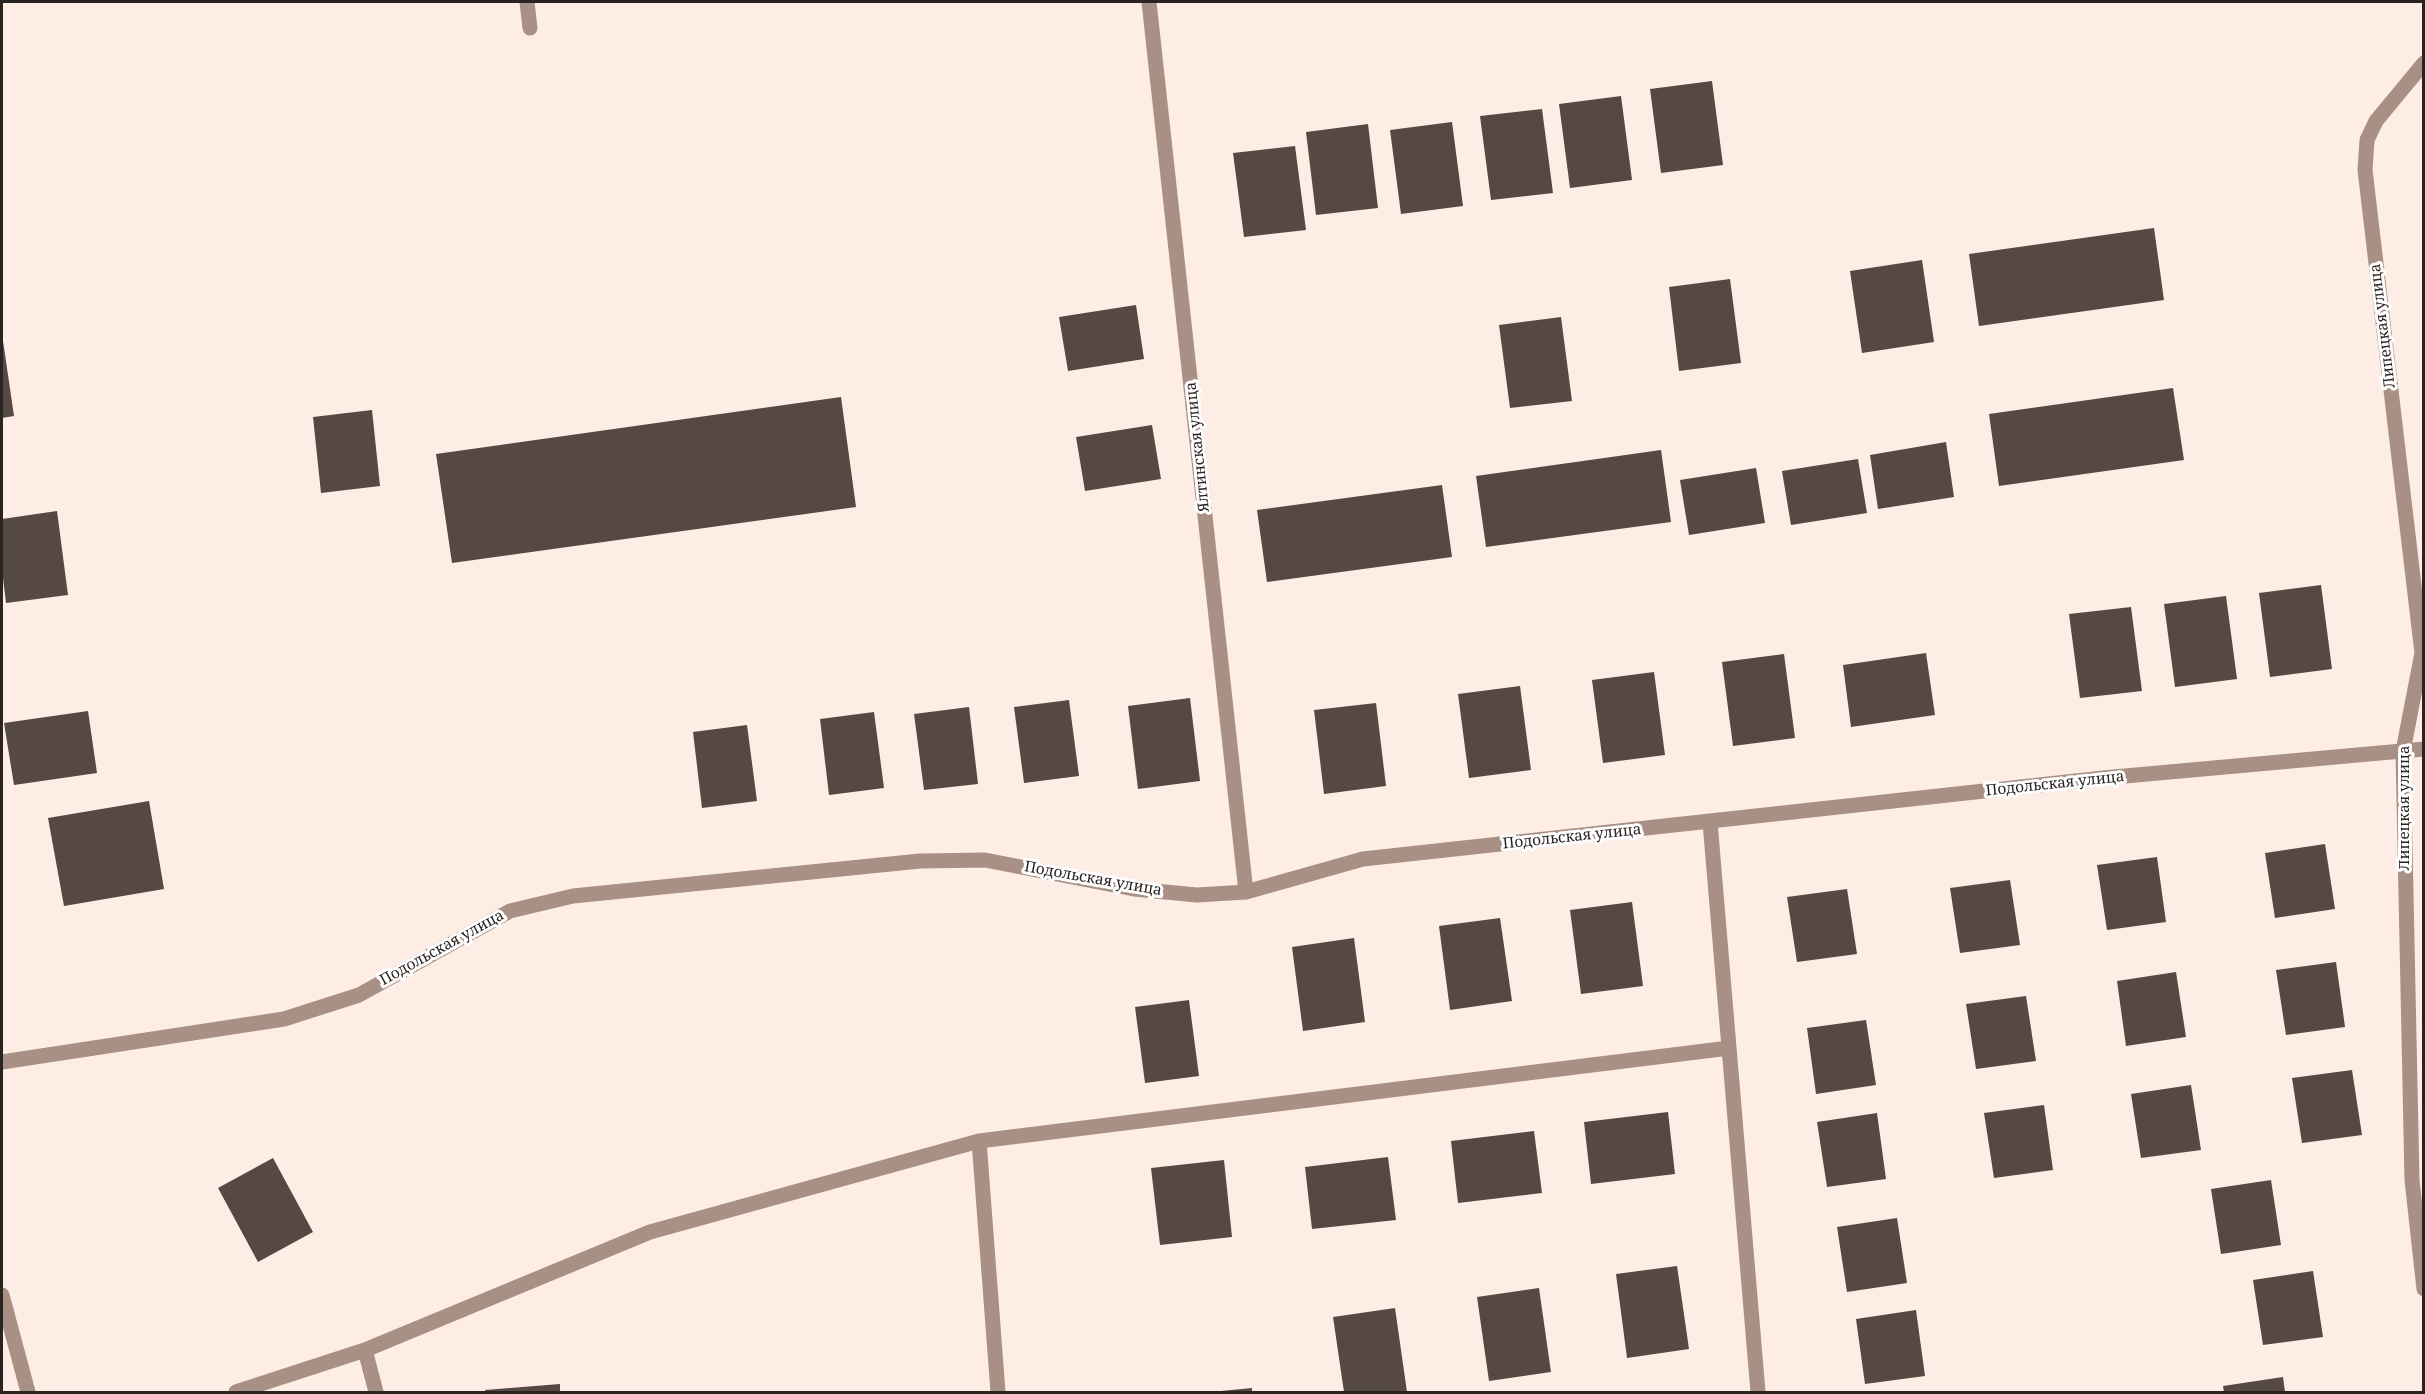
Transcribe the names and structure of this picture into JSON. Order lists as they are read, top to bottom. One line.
{"streets":{"street":["Липецкая улица","Ялтинская улица","Подольская улица"]},"crossings":[["Липецкая улица","Подольская улица"],["Ялтинская улица","Подольская улица"]]}
